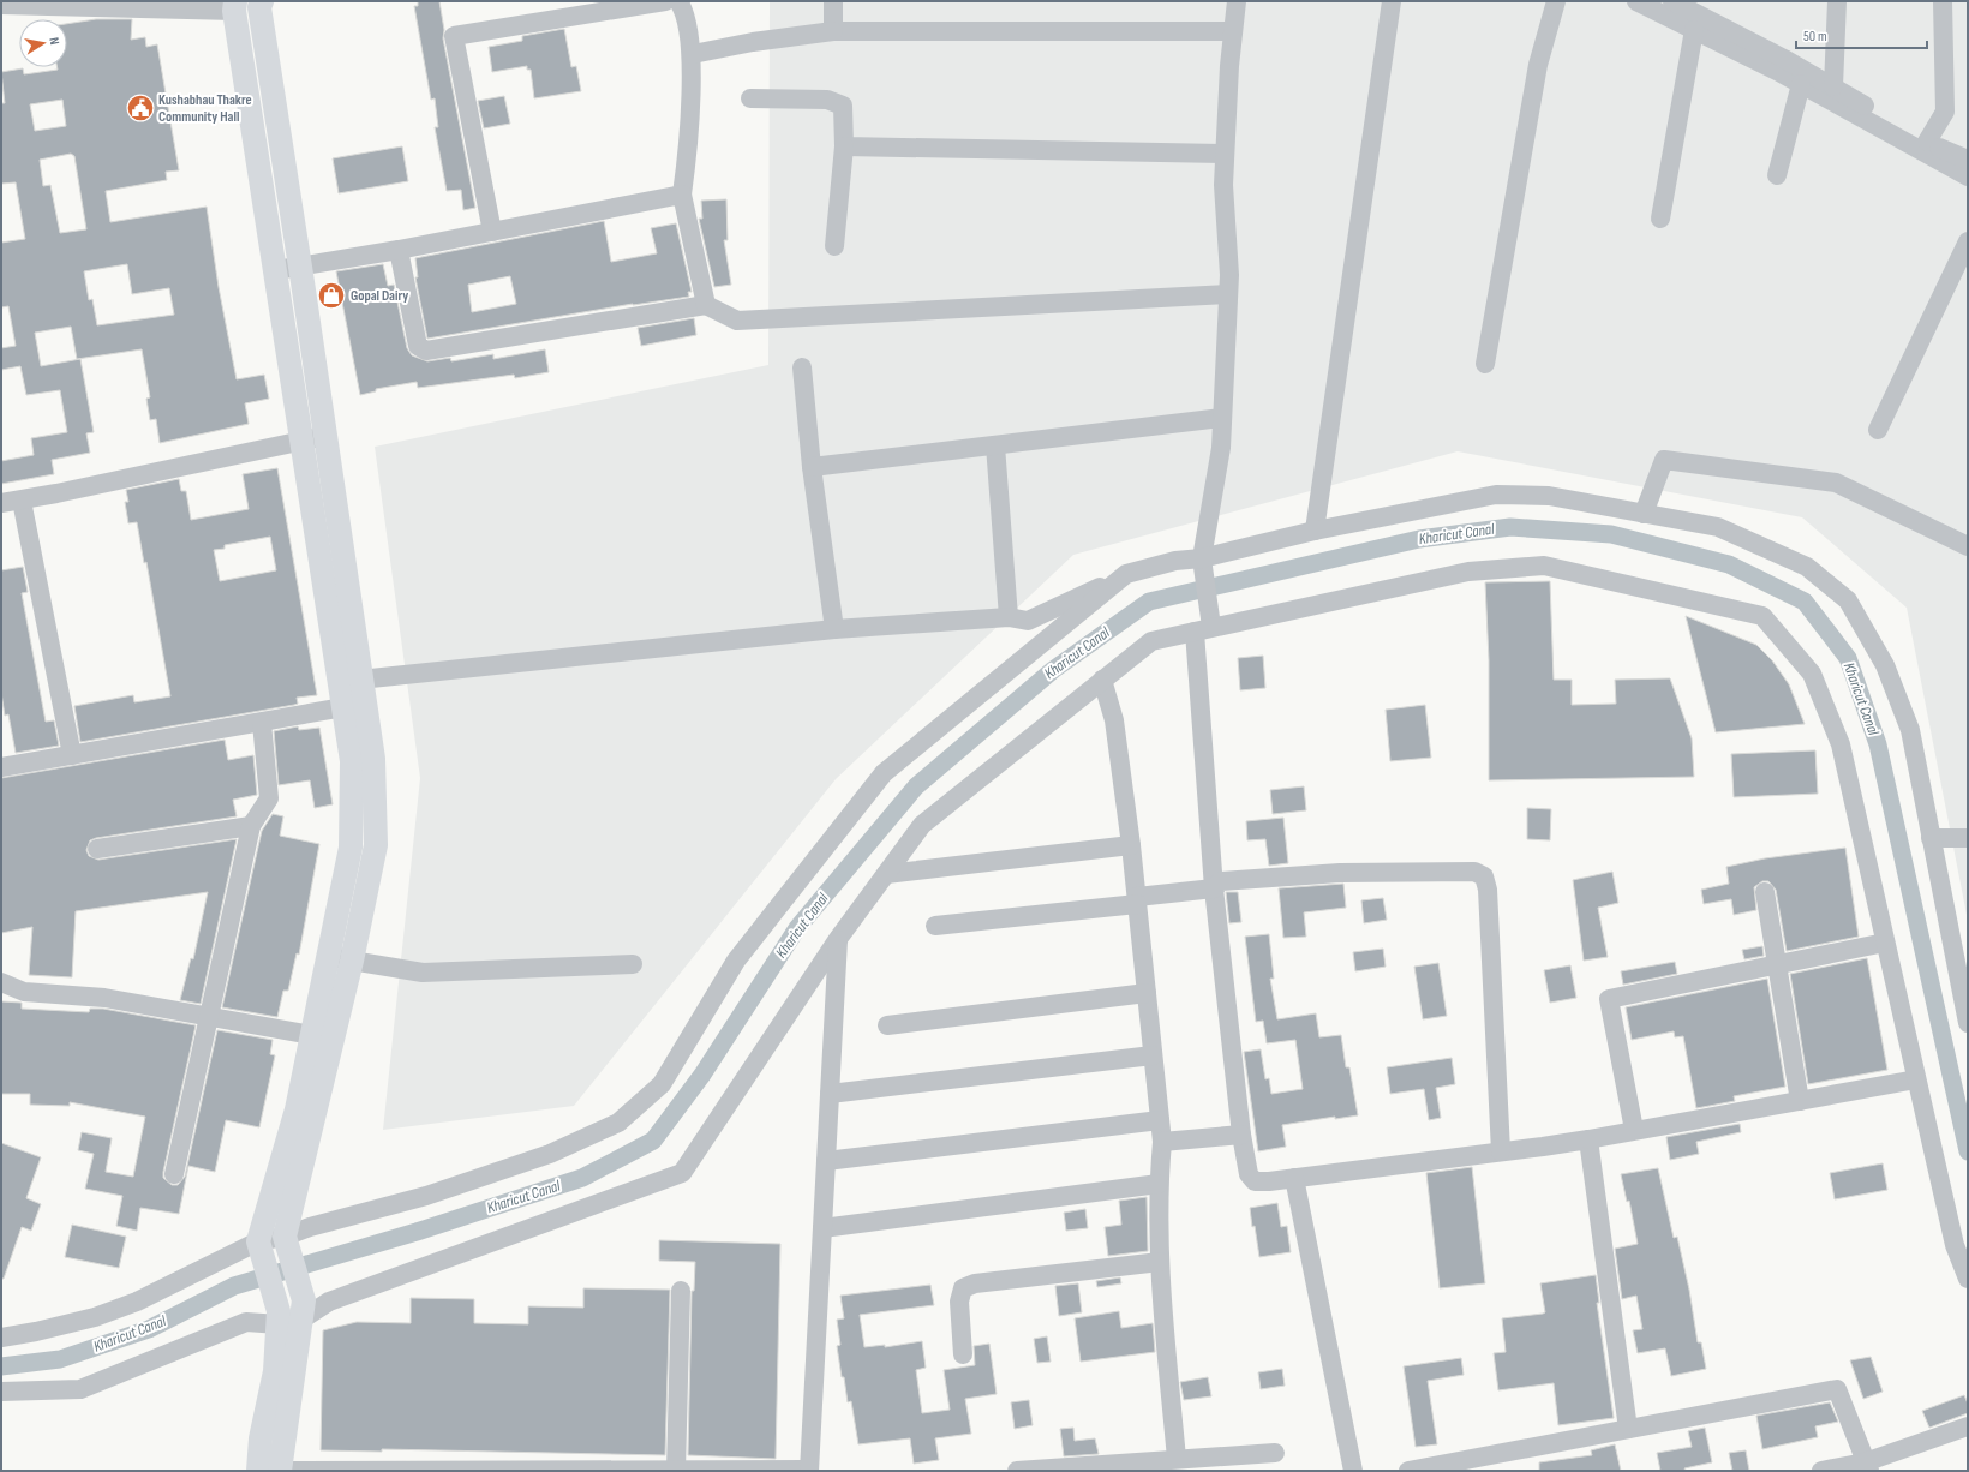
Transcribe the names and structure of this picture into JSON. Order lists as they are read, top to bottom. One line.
{"water":["Kharicut Canal"],"places":{"public building":["Kushabhau Thakre Community Hall"],"shop":["Gopal Dairy"]},"scale_bar":"50 m","north":"right"}
